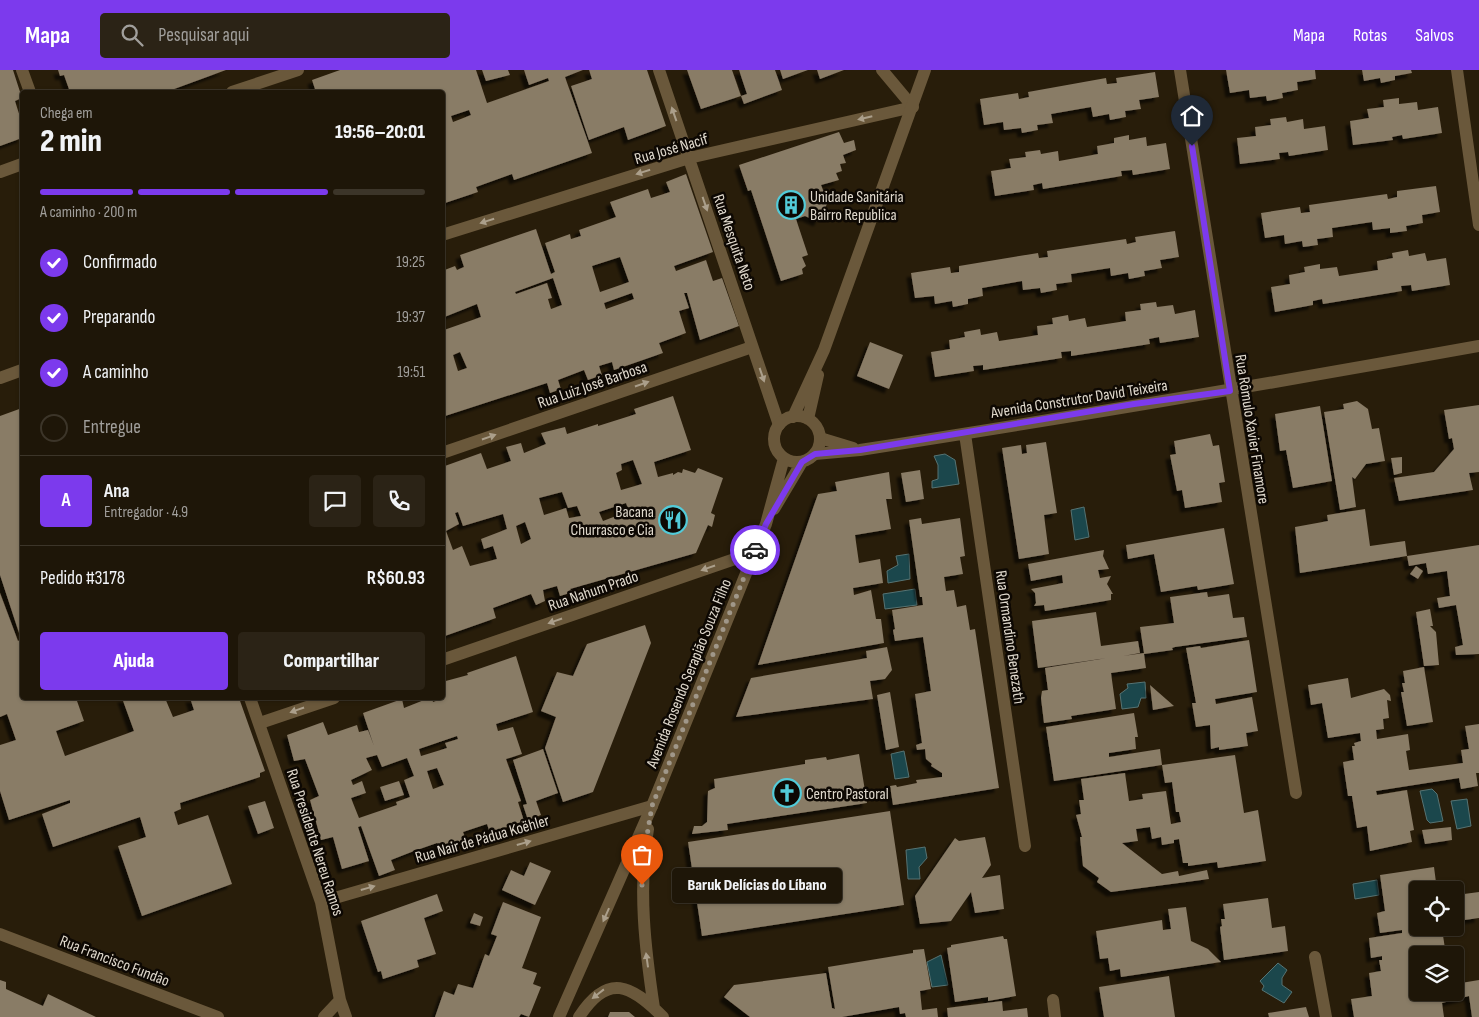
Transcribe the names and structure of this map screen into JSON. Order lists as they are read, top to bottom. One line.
{"streets":{"street":["Rua José Nacif","Rua Mesquita Neto","Rua Luiz José Barbosa","Avenida Construtor David Teixeira","Rua Rômulo Xavier Finamore","Rua Nahum Prado","Rua Ormandino Benezath","Avenida Rosendo Serapião Souza Filho","Rua Nair de Pádua Koëhler","Rua Presidente Nereu Ramos","Rua Francisco Fundão"]},"crossings":[["Rua José Nacif","Rua Mesquita Neto"],["Rua Mesquita Neto","Rua Luiz José Barbosa"],["Rua Mesquita Neto","Avenida Construtor David Teixeira"],["Rua Mesquita Neto","Avenida Rosendo Serapião Souza Filho"],["Avenida Construtor David Teixeira","Rua Rômulo Xavier Finamore"],["Avenida Construtor David Teixeira","Rua Ormandino Benezath"],["Avenida Construtor David Teixeira","Avenida Rosendo Serapião Souza Filho"],["Rua Nahum Prado","Avenida Rosendo Serapião Souza Filho"],["Avenida Rosendo Serapião Souza Filho","Rua Nair de Pádua Koëhler"],["Rua Nair de Pádua Koëhler","Rua Presidente Nereu Ramos"]],"one_way":["Rua José Nacif","Rua Luiz José Barbosa","Rua Nahum Prado","Rua Nair de Pádua Koëhler"],"places":{"building":["Unidade Sanitária Bairro Republica"],"restaurant":["Bacana Churrasco e Cia"],"church":["Centro Pastoral"],"other":["Baruk Delícias do Líbano"]},"page":{"header":"Mapa","search":"Pesquisar aqui","nav":["Mapa","Rotas","Salvos"],"heading":["2 min","Chega em","19:56–20:01"],"panel":["Ana","Entregador · 4.9","Pedido #3178","R$60.93"],"bar":"A caminho · 200 m","list":[["Confirmado","19:25"],["Preparando","19:37"],["A caminho","19:51"],"Entregue"],"round":"A","buttons":["Ajuda","Compartilhar"],"bubble":"Baruk Delícias do Líbano"}}
